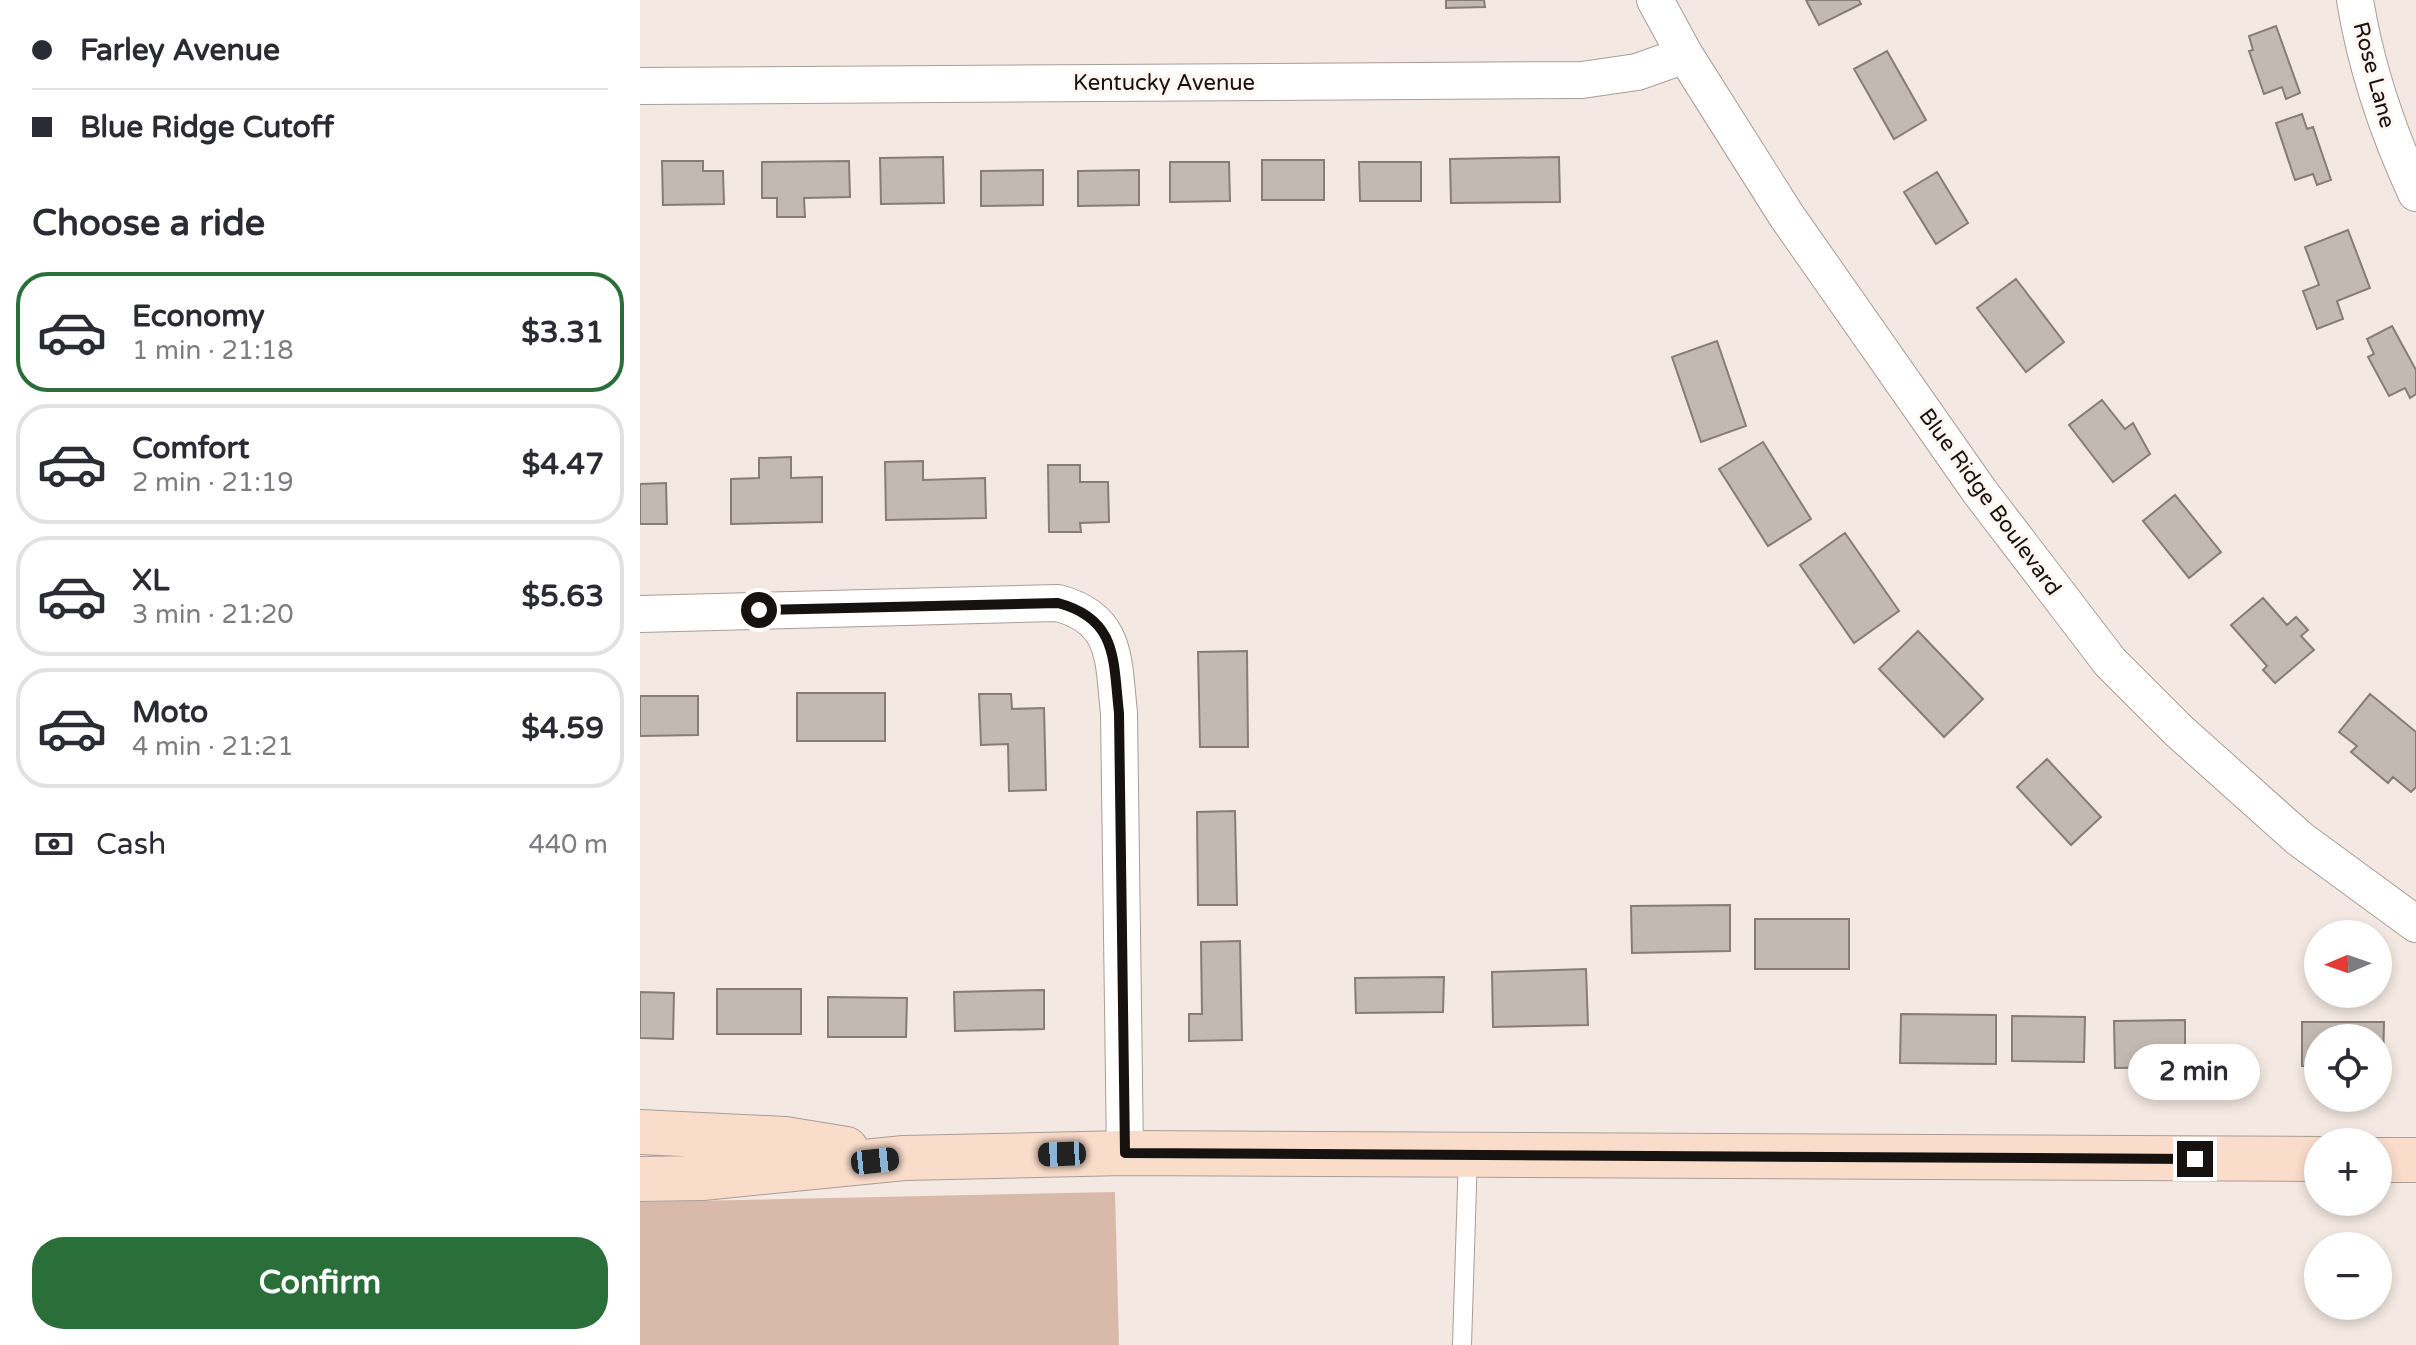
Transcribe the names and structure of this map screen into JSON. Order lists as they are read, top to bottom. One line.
{"streets":{"street":["Rose Lane","Kentucky Avenue","Blue Ridge Boulevard"]},"crossings":[["Kentucky Avenue","Blue Ridge Boulevard"]],"north":"left","page":{"banner":["Farley Avenue","Blue Ridge Cutoff"],"heading":"Choose a ride","list":[{"name":"Economy","note":"1 min · 21:18","value":"$3.31"},{"name":"Comfort","note":"2 min · 21:19","value":"$4.47"},{"name":"XL","note":"3 min · 21:20","value":"$5.63"},{"name":"Moto","note":"4 min · 21:21","value":"$4.59"}],"pay":["Cash","440 m"],"map_buttons":["+","−"],"bubble":"2 min","buttons":"Confirm"}}
